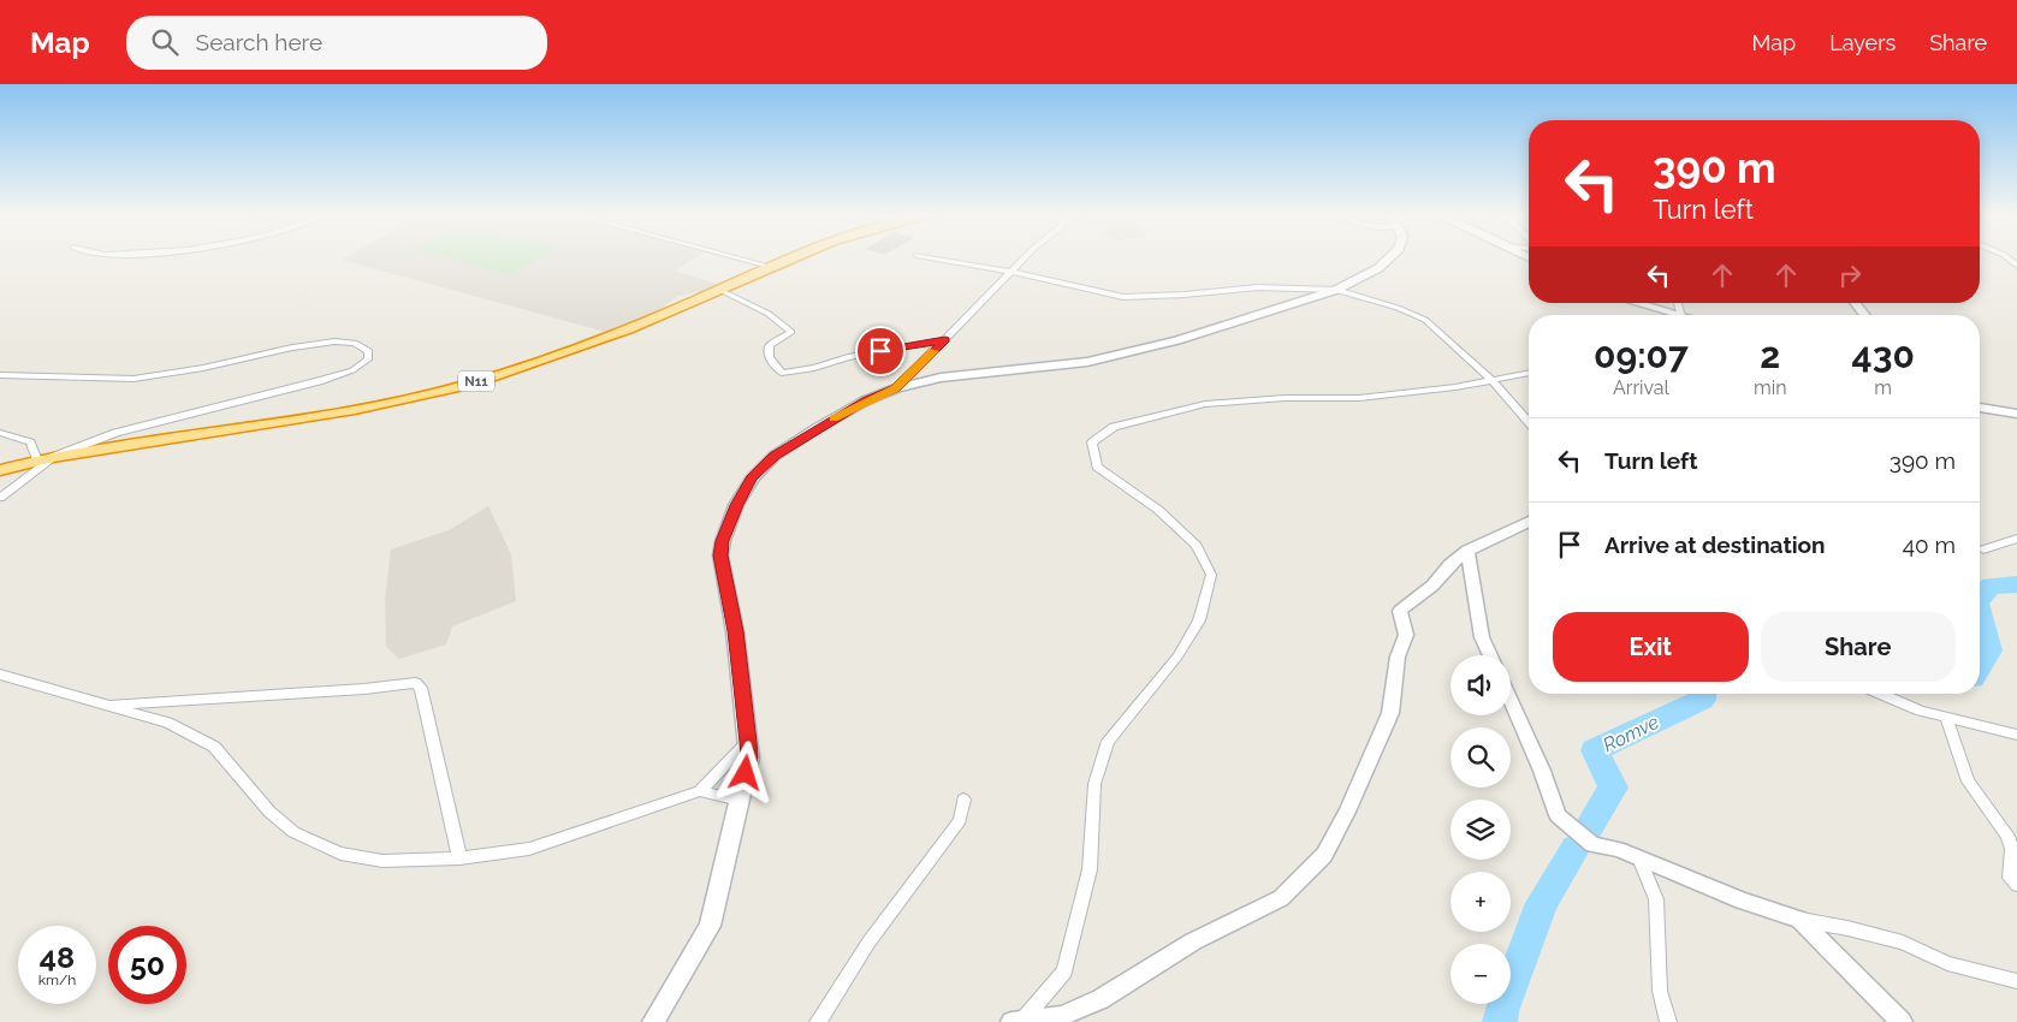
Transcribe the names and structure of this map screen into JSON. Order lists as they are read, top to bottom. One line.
{"streets":{"highway":["N11"]},"water":["Romve"],"page":{"header":"Map","search":"Search here","nav":["Map","Layers","Share"],"turn":["390 m","Turn left"],"eta":["09:07","Arrival","2","min","430","m"],"list":[{"name":"Turn left","value":"390 m"},{"name":"Arrive at destination","value":"40 m"}],"buttons":["Exit","Share"],"map_buttons":["+","−"],"speed":"48 km/h","limit":"50"}}
